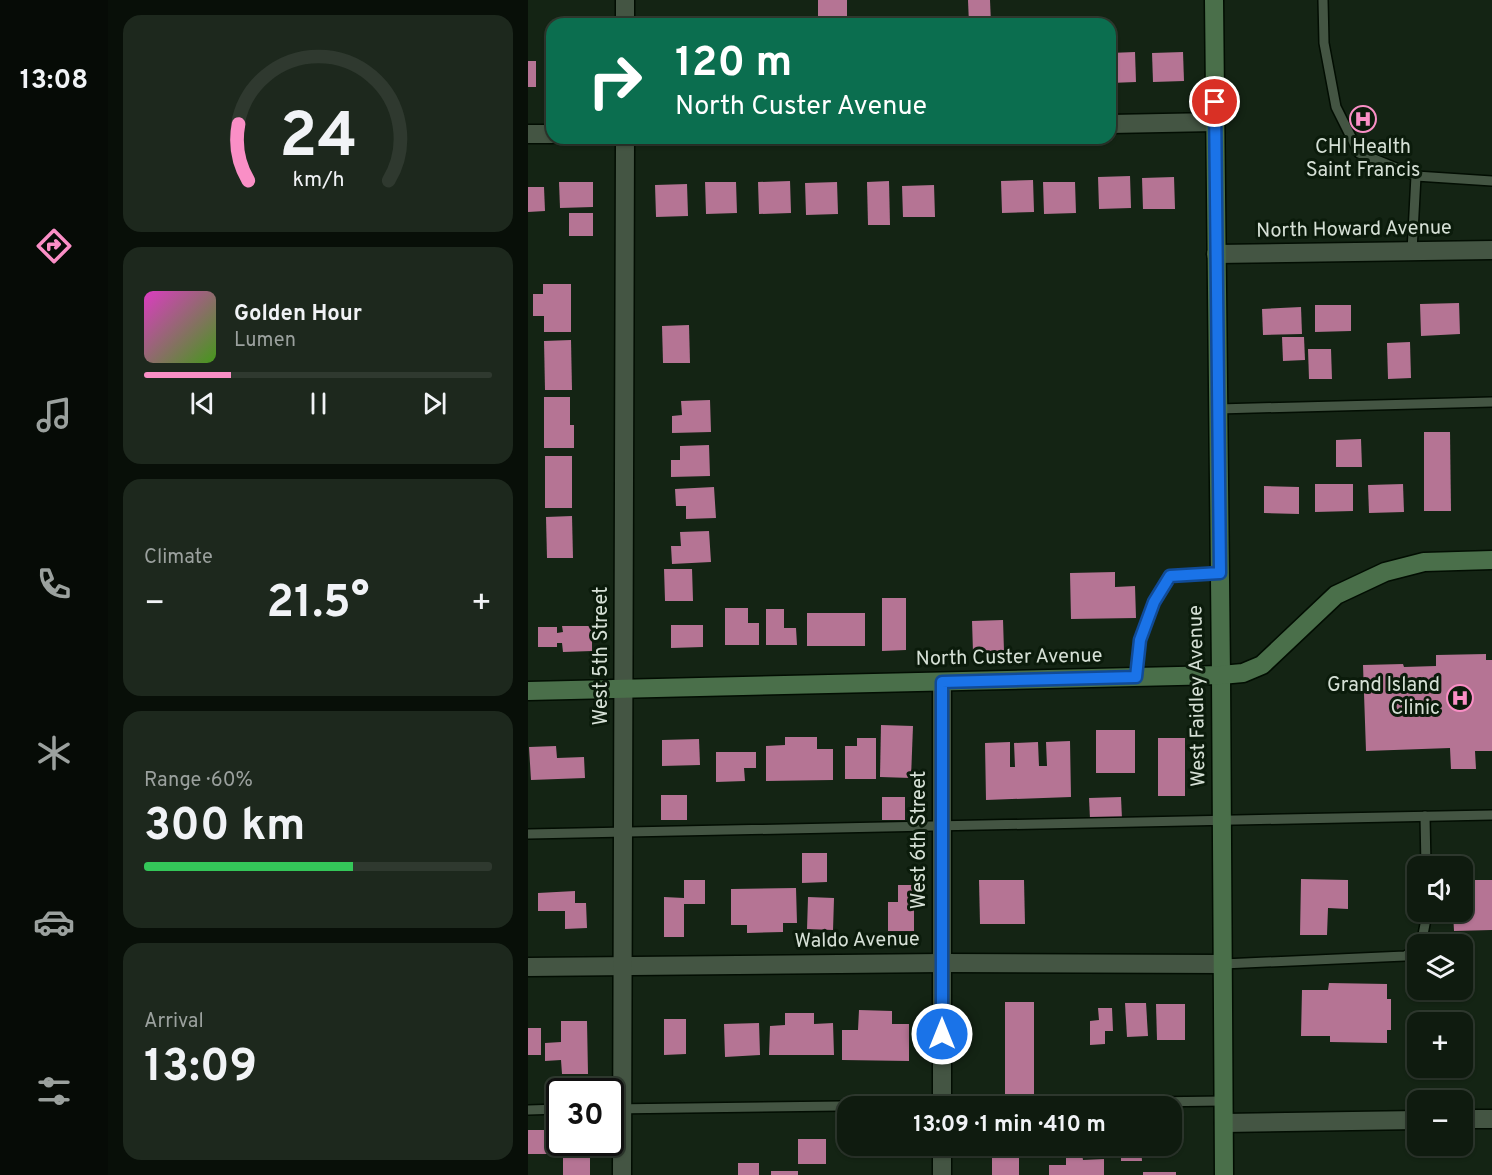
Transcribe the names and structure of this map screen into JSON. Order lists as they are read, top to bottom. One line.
{"streets":{"street":["North Howard Avenue","West 5th Street","North Custer Avenue","West Faidley Avenue","West 6th Street","Waldo Avenue"]},"crossings":[["North Howard Avenue","West Faidley Avenue"],["West 5th Street","North Custer Avenue"],["West 5th Street","Waldo Avenue"],["North Custer Avenue","West Faidley Avenue"],["North Custer Avenue","West 6th Street"],["West Faidley Avenue","Waldo Avenue"],["West 6th Street","Waldo Avenue"]],"places":{"hospital":["CHI Health Saint Francis","Grand Island Clinic"]},"page":{"tabs":"13:08","turn":["120 m","North Custer Avenue"],"song":["Golden Hour","Lumen"],"tile":["Climate",["Range · 60%","300 km"],["Arrival","13:09"]],"heat":["−","21.5°","+"],"map_buttons":["+","−"],"limit":"30","trip":"13:09 · 1 min · 410 m","gauge":["24","km/h"]}}
